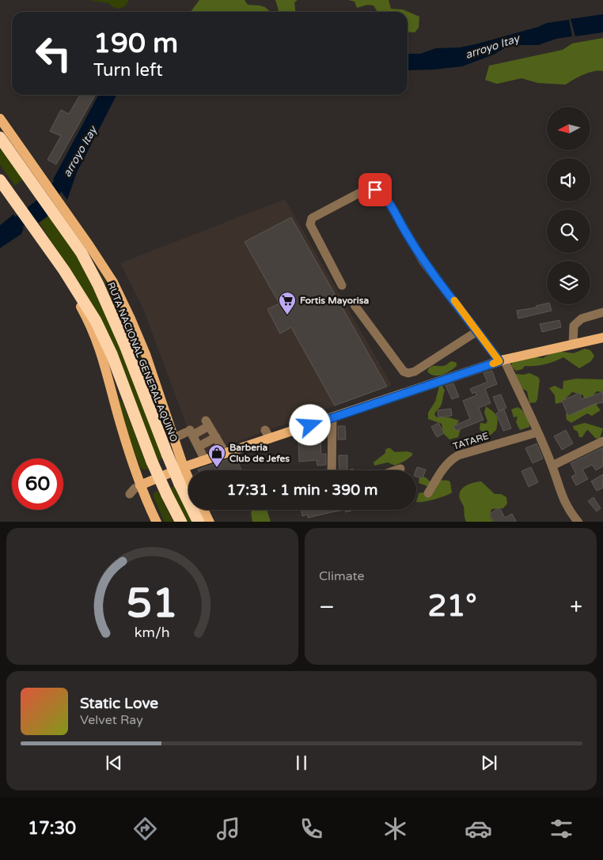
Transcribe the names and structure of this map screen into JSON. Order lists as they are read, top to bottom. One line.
{"streets":{"highway":["RUTA NACIONAL GENERAL AQUINO"],"street":["TATARE"]},"water":["arroyo Itay"],"places":{"supermarket":["Fortis Mayorisa"],"shop":["Barberia Club de Jefes"]},"north":"left","page":{"turn":["190 m","Turn left"],"limit":"60","trip":"17:31 · 1 min · 390 m","tile":"Climate","heat":["−","21°","+"],"song":["Static Love","Velvet Ray"],"tabs":"17:30","gauge":["51","km/h"]}}
